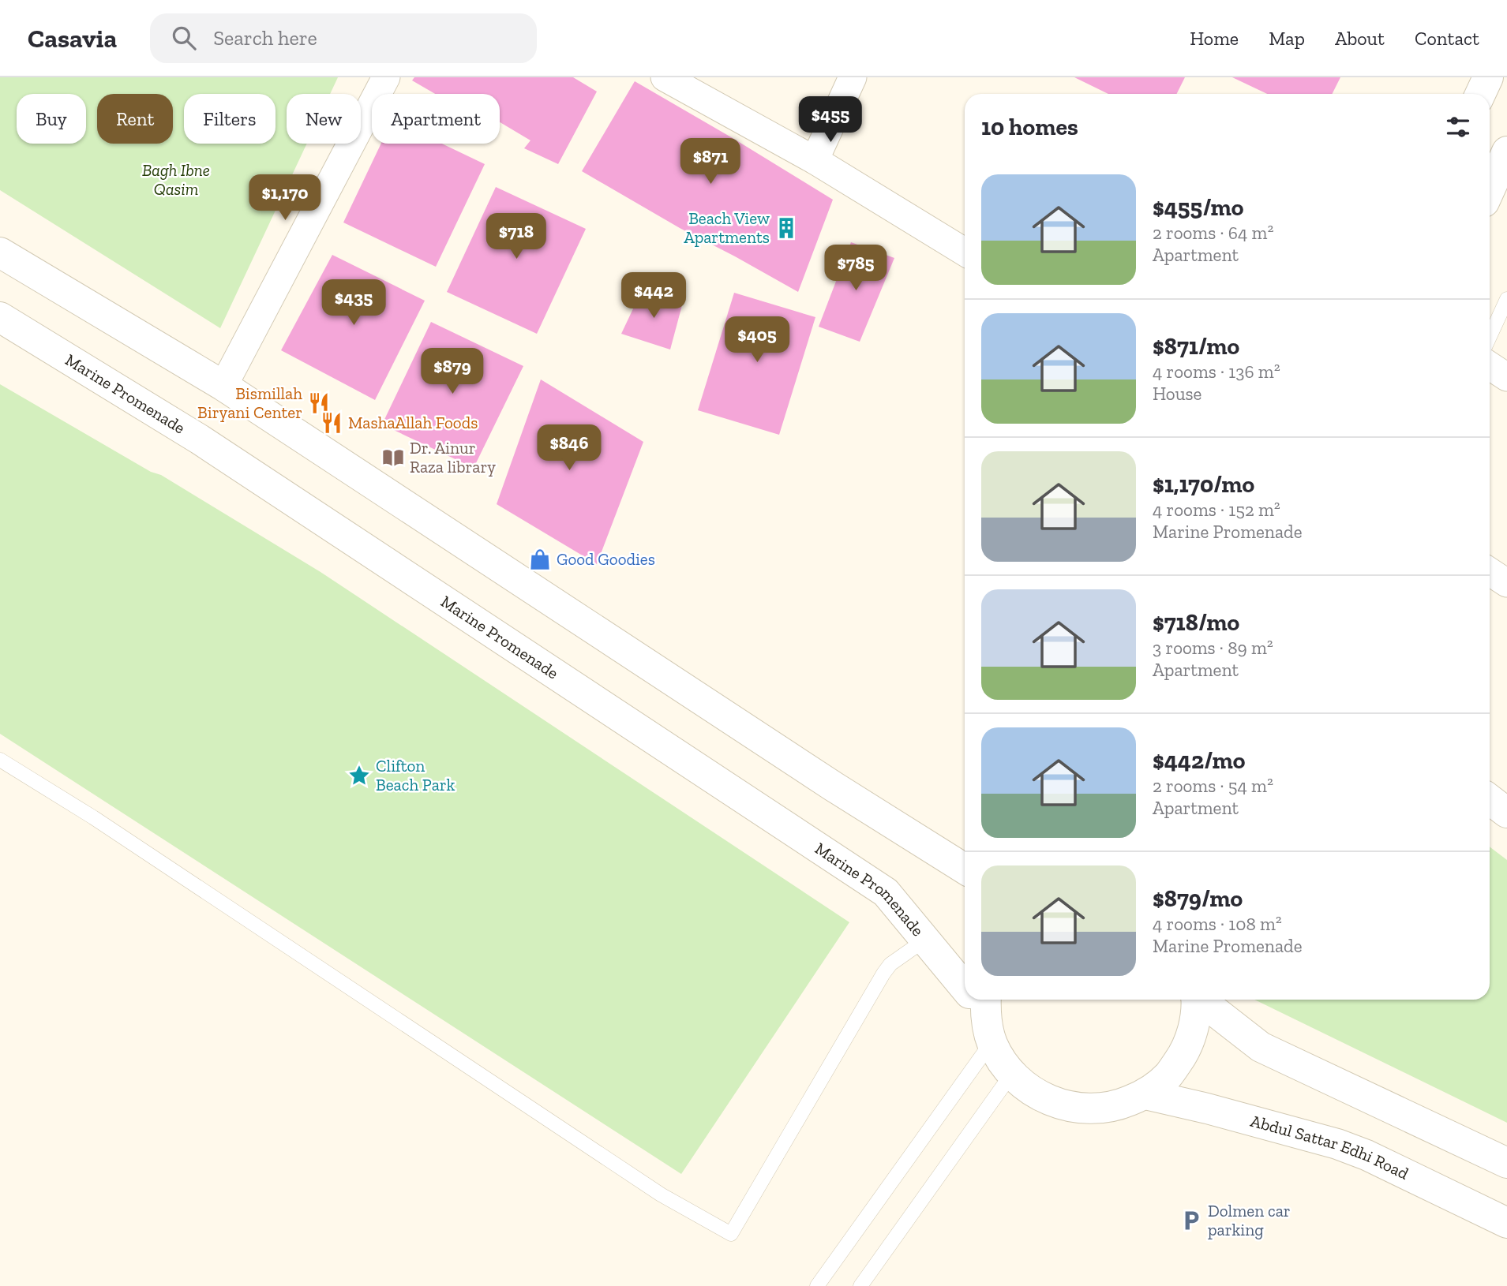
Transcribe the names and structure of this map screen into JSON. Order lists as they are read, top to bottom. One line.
{"streets":{"main road":["Marine Promenade","Abdul Sattar Edhi Road"]},"parks":["Bagh Ibne Qasim"],"places":{"building":["Beach View Apartments"],"restaurant":["Bismillah Biryani Center","MashaAllah Foods"],"library":["Dr. Ainur Raza library"],"shop":["Good Goodies"],"place":["Clifton Beach Park"],"parking":["Dolmen car parking"]},"page":{"header":"Casavia","search":"Search here","nav":["Home","Map","About","Contact"],"chip":["Buy","Rent","Filters","New","Apartment"],"heading":"10 homes","price":["$455","$871","$1,170","$718","$785","$442","$435","$405","$879","$846"],"list":[{"name":"$455/mo","note":"2 rooms · 64 m² · Apartment"},{"name":"$871/mo","note":"4 rooms · 136 m² · House"},{"name":"$1,170/mo","note":"4 rooms · 152 m² · Marine Promenade"},{"name":"$718/mo","note":"3 rooms · 89 m² · Apartment"},{"name":"$442/mo","note":"2 rooms · 54 m² · Apartment"},{"name":"$879/mo","note":"4 rooms · 108 m² · Marine Promenade"}]}}
